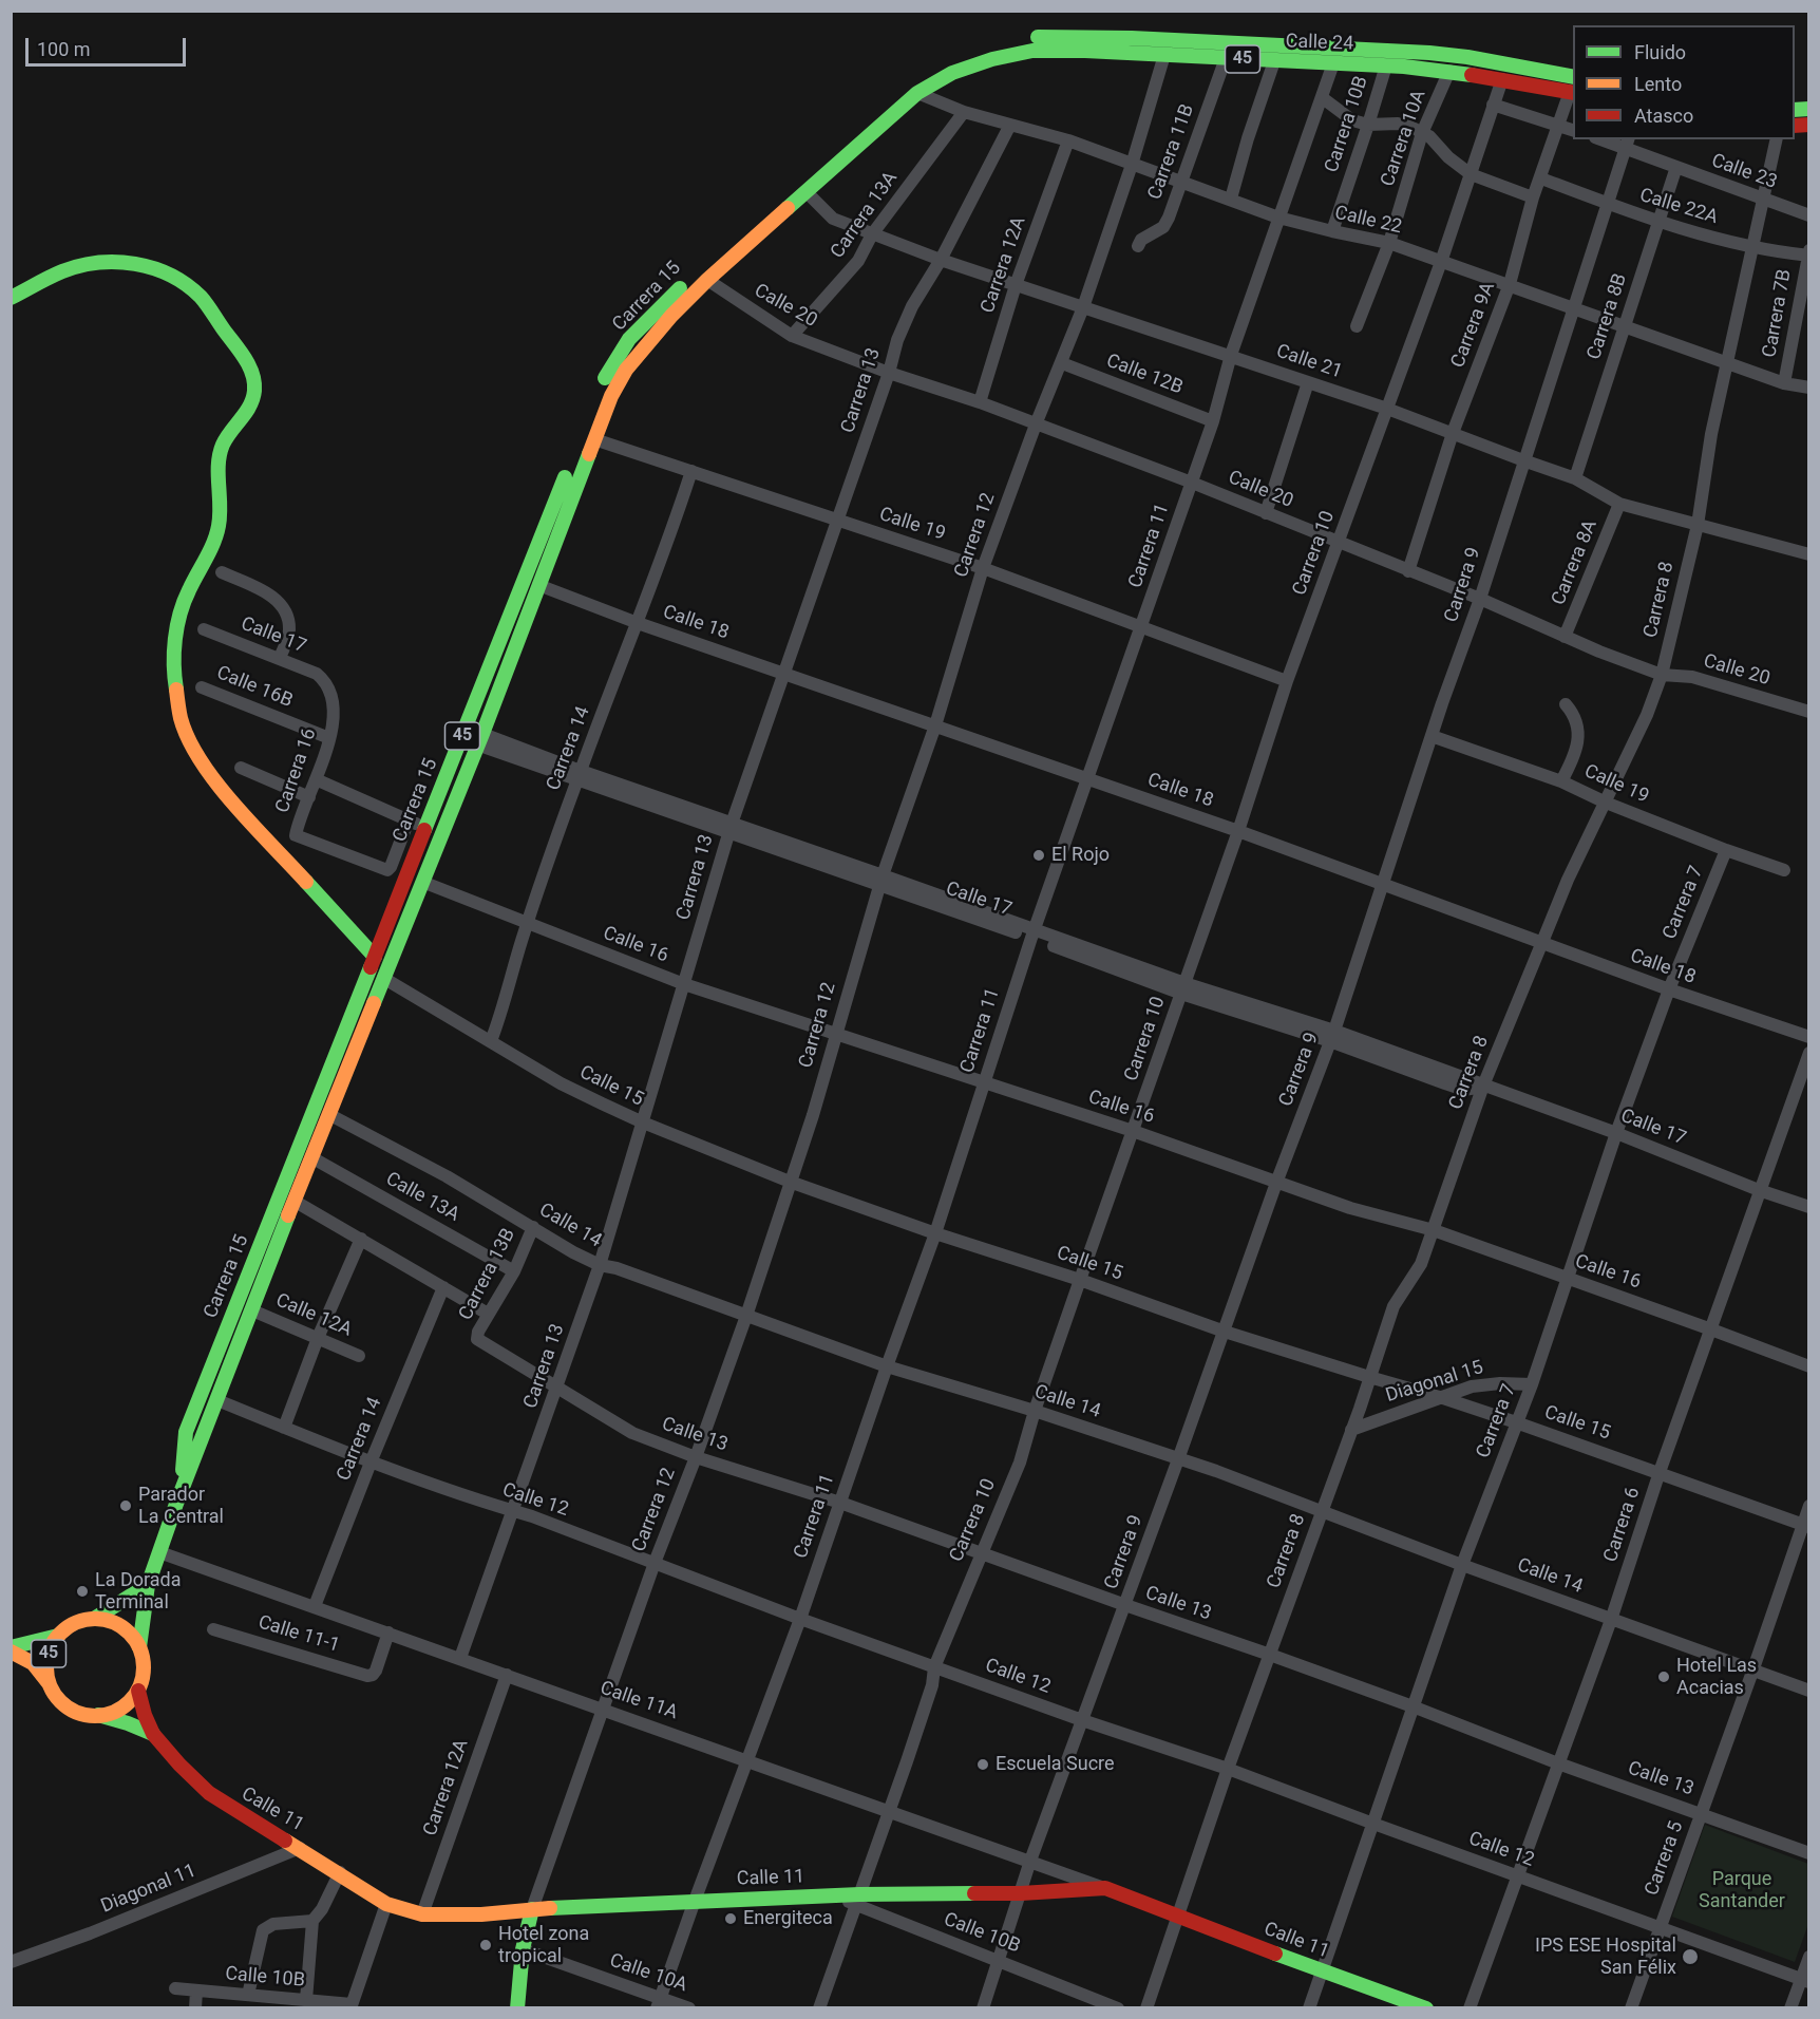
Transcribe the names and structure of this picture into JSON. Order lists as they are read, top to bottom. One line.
{"streets":{"main road":["Calle 24","45","Carrera 15","Carrera 12","Calle 11"],"street":["Carrera 10B","Carrera 10A","Carrera 11B","Calle 23","Calle 22A","Carrera 13A","Calle 22","Carrera 12A","Calle 20","Carrera 7B","Carrera 8B","Carrera 9A","Calle 21","Calle 12B","Carrera 13","Calle 19","Carrera 11","Carrera 10","Carrera 8A","Carrera 9","Carrera 8","Calle 18","Calle 17","Calle 16B","Carrera 14","Carrera 16","Carrera 7","Calle 16","Calle 15","Calle 13A","Calle 14","Carrera 13B","Calle 12A","Diagonal 15","Calle 13","Calle 12","Carrera 6","Calle 11-1","Calle 11A","Carrera 5","Diagonal 11","Calle 10B","Calle 10A"]},"crossings":[["Calle 24","Carrera 10B"],["Calle 24","Carrera 10A"],["Calle 24","Carrera 11B"],["Calle 24","Calle 22"],["Calle 24","Carrera 15"],["Calle 24","Carrera 9A"],["Calle 24","Carrera 12"],["Calle 24","Carrera 11"],["Calle 24","Carrera 10"],["45","Carrera 15"],["45","Calle 11"],["Carrera 10B","Calle 22"],["Carrera 10A","Calle 22"],["Carrera 11B","Calle 22"],["Calle 23","Carrera 8B"],["Calle 23","Carrera 9"],["Calle 23","Carrera 8"],["Calle 22A","Carrera 7B"],["Calle 22A","Carrera 8B"],["Calle 22A","Carrera 9A"],["Calle 22A","Carrera 9"],["Calle 22A","Carrera 8"],["Carrera 13A","Calle 22"],["Carrera 13A","Calle 20"],["Carrera 13A","Calle 21"],["Calle 22","Carrera 12A"],["Calle 22","Carrera 15"],["Calle 22","Carrera 7B"],["Calle 22","Carrera 8B"],["Calle 22","Carrera 9A"],["Calle 22","Carrera 13"],["Calle 22","Carrera 12"],["Calle 22","Carrera 11"],["Calle 22","Carrera 10"],["Calle 22","Carrera 9"],["Calle 22","Carrera 8"],["Carrera 12A","Calle 20"],["Carrera 12A","Calle 21"],["Carrera 12A","Calle 11A"],["Carrera 12A","Calle 11"],["Carrera 15","Calle 20"],["Carrera 15","Calle 21"],["Carrera 15","Calle 19"],["Carrera 15","Calle 18"],["Carrera 15","Calle 17"],["Carrera 15","Calle 16"],["Carrera 15","Calle 15"],["Carrera 15","Calle 13A"],["Carrera 15","Calle 14"],["Carrera 15","Calle 12A"],["Carrera 15","Calle 12"],["Carrera 15","Calle 11A"],["Carrera 15","Calle 11"],["Calle 20","Carrera 9A"],["Calle 20","Carrera 13"],["Calle 20","Carrera 12"],["Calle 20","Carrera 11"],["Calle 20","Carrera 10"],["Calle 20","Carrera 8A"],["Calle 20","Carrera 9"],["Calle 20","Carrera 8"],["Carrera 8B","Calle 21"],["Carrera 9A","Calle 21"],["Calle 21","Carrera 13"],["Calle 21","Carrera 12"],["Calle 21","Carrera 11"],["Calle 21","Carrera 10"],["Calle 21","Carrera 8A"],["Calle 21","Carrera 9"],["Calle 21","Carrera 8"],["Calle 12B","Carrera 12"],["Calle 12B","Carrera 11"],["Carrera 13","Calle 19"],["Carrera 13","Calle 18"],["Carrera 13","Calle 17"],["Carrera 13","Calle 16"],["Carrera 13","Calle 15"],["Carrera 13","Calle 14"],["Carrera 13","Calle 13"],["Carrera 13","Calle 12"],["Carrera 13","Calle 11A"],["Calle 19","Carrera 12"],["Calle 19","Carrera 11"],["Calle 19","Carrera 10"],["Calle 19","Carrera 9"],["Calle 19","Carrera 8"],["Calle 19","Carrera 14"],["Calle 19","Carrera 7"],["Carrera 12","Calle 18"],["Carrera 12","Calle 17"],["Carrera 12","Calle 16"],["Carrera 12","Calle 15"],["Carrera 12","Calle 14"],["Carrera 12","Calle 13"],["Carrera 12","Calle 12"],["Carrera 12","Calle 11A"],["Carrera 12","Calle 11"],["Carrera 12","Calle 10A"],["Carrera 11","Calle 18"],["Carrera 11","Calle 17"],["Carrera 11","Calle 16"],["Carrera 11","Calle 15"],["Carrera 11","Calle 14"],["Carrera 11","Calle 13"],["Carrera 11","Calle 12"],["Carrera 11","Calle 11A"],["Carrera 11","Calle 11"],["Carrera 11","Calle 10A"],["Carrera 10","Calle 18"],["Carrera 10","Calle 17"],["Carrera 10","Calle 16"],["Carrera 10","Calle 15"],["Carrera 10","Calle 14"],["Carrera 10","Calle 13"],["Carrera 10","Calle 12"],["Carrera 10","Calle 11A"],["Carrera 10","Calle 11"],["Carrera 10","Calle 10B"],["Carrera 9","Calle 18"],["Carrera 9","Calle 17"],["Carrera 9","Calle 16"],["Carrera 9","Calle 15"],["Carrera 9","Calle 14"],["Carrera 9","Calle 13"],["Carrera 9","Calle 12"],["Carrera 9","Calle 11A"],["Carrera 9","Calle 11"],["Carrera 9","Calle 10B"],["Carrera 8","Calle 18"],["Carrera 8","Calle 17"],["Carrera 8","Calle 16"],["Carrera 8","Calle 15"],["Carrera 8","Calle 14"],["Carrera 8","Diagonal 15"],["Carrera 8","Calle 13"],["Carrera 8","Calle 12"],["Carrera 8","Calle 11"],["Calle 18","Carrera 14"],["Calle 18","Carrera 7"],["Calle 17","Carrera 14"],["Calle 17","Carrera 16"],["Calle 17","Carrera 7"],["Calle 17","Carrera 6"],["Calle 16B","Carrera 16"],["Carrera 14","Calle 16"],["Carrera 14","Calle 15"],["Carrera 14","Calle 12"],["Carrera 14","Calle 11A"],["Carrera 7","Calle 16"],["Carrera 7","Calle 15"],["Carrera 7","Calle 14"],["Carrera 7","Diagonal 15"],["Carrera 7","Calle 13"],["Carrera 7","Calle 12"],["Carrera 7","Calle 11"],["Calle 16","Carrera 6"],["Calle 15","Diagonal 15"],["Calle 15","Carrera 6"],["Calle 15","Carrera 5"],["Calle 13A","Carrera 13B"],["Calle 14","Carrera 13B"],["Calle 14","Carrera 6"],["Calle 14","Carrera 5"],["Carrera 13B","Calle 13"],["Calle 13","Carrera 6"],["Calle 13","Carrera 5"],["Calle 12","Carrera 6"],["Calle 12","Carrera 5"],["Calle 11-1","Calle 11A"],["Calle 11A","Calle 11"],["Calle 11","Diagonal 11"],["Calle 11","Calle 10B"]],"parks":["Parque Santander"],"places":["El Rojo","Parador La Central","La Dorada Terminal","Hotel Las Acacias","Escuela Sucre","Energiteca","Hotel zona tropical","IPS ESE Hospital San Félix"],"legend":["Fluido","Lento","Atasco"],"scale_bar":"100 m"}
